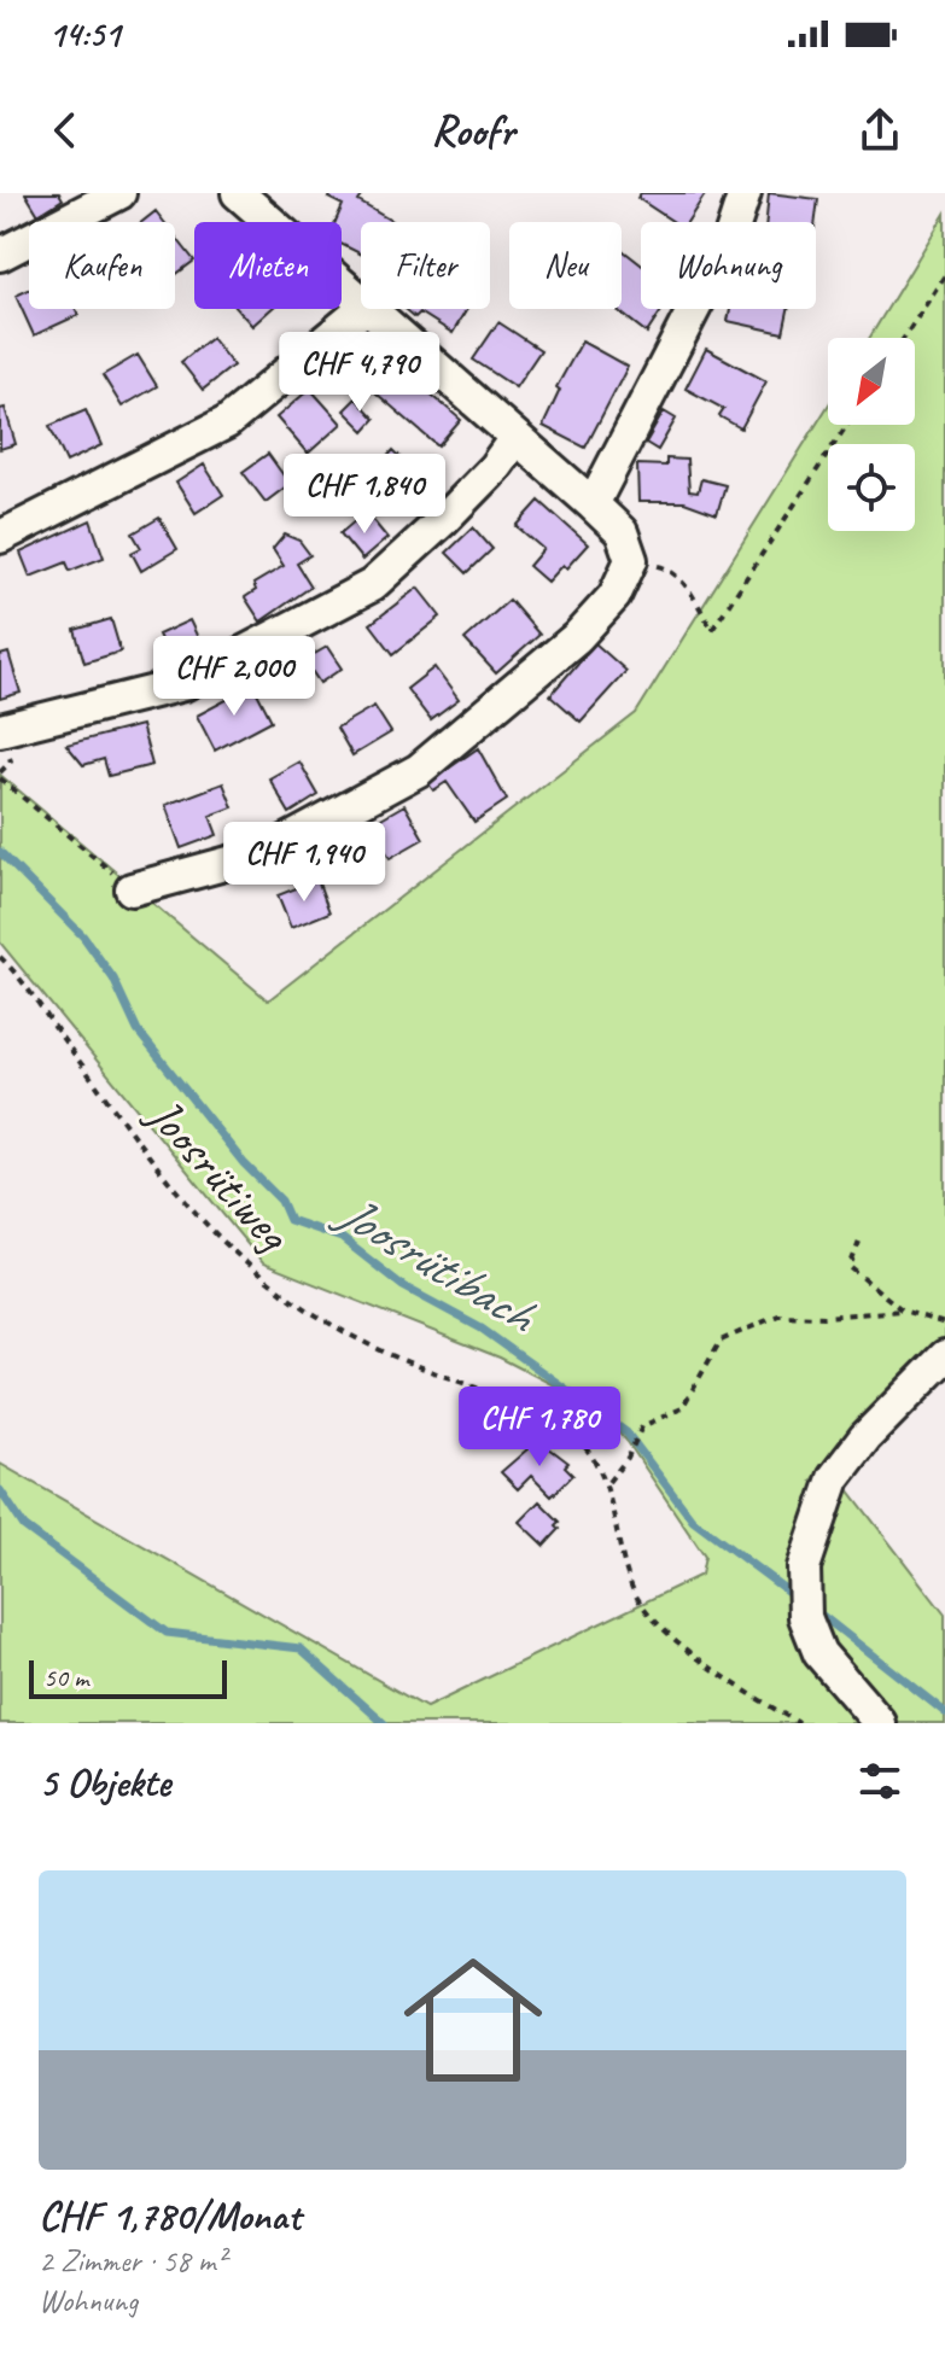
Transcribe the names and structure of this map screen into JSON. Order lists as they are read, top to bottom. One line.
{"streets":{"path":["Joosrütiweg"]},"water":["Joosrütibach"],"scale_bar":"50 m","north":"bottom left","page":{"status":"14:51","header":"Roofr","chip":["Kaufen","Mieten","Filter","Neu","Wohnung"],"price":["CHF 4,790","CHF 1,840","CHF 2,000","CHF 1,940","CHF 1,780"],"scale":"50 m","heading":"5 Objekte","list":[{"name":"CHF 1,780/Monat","note":"2 Zimmer · 58 m² · Wohnung"}]}}
